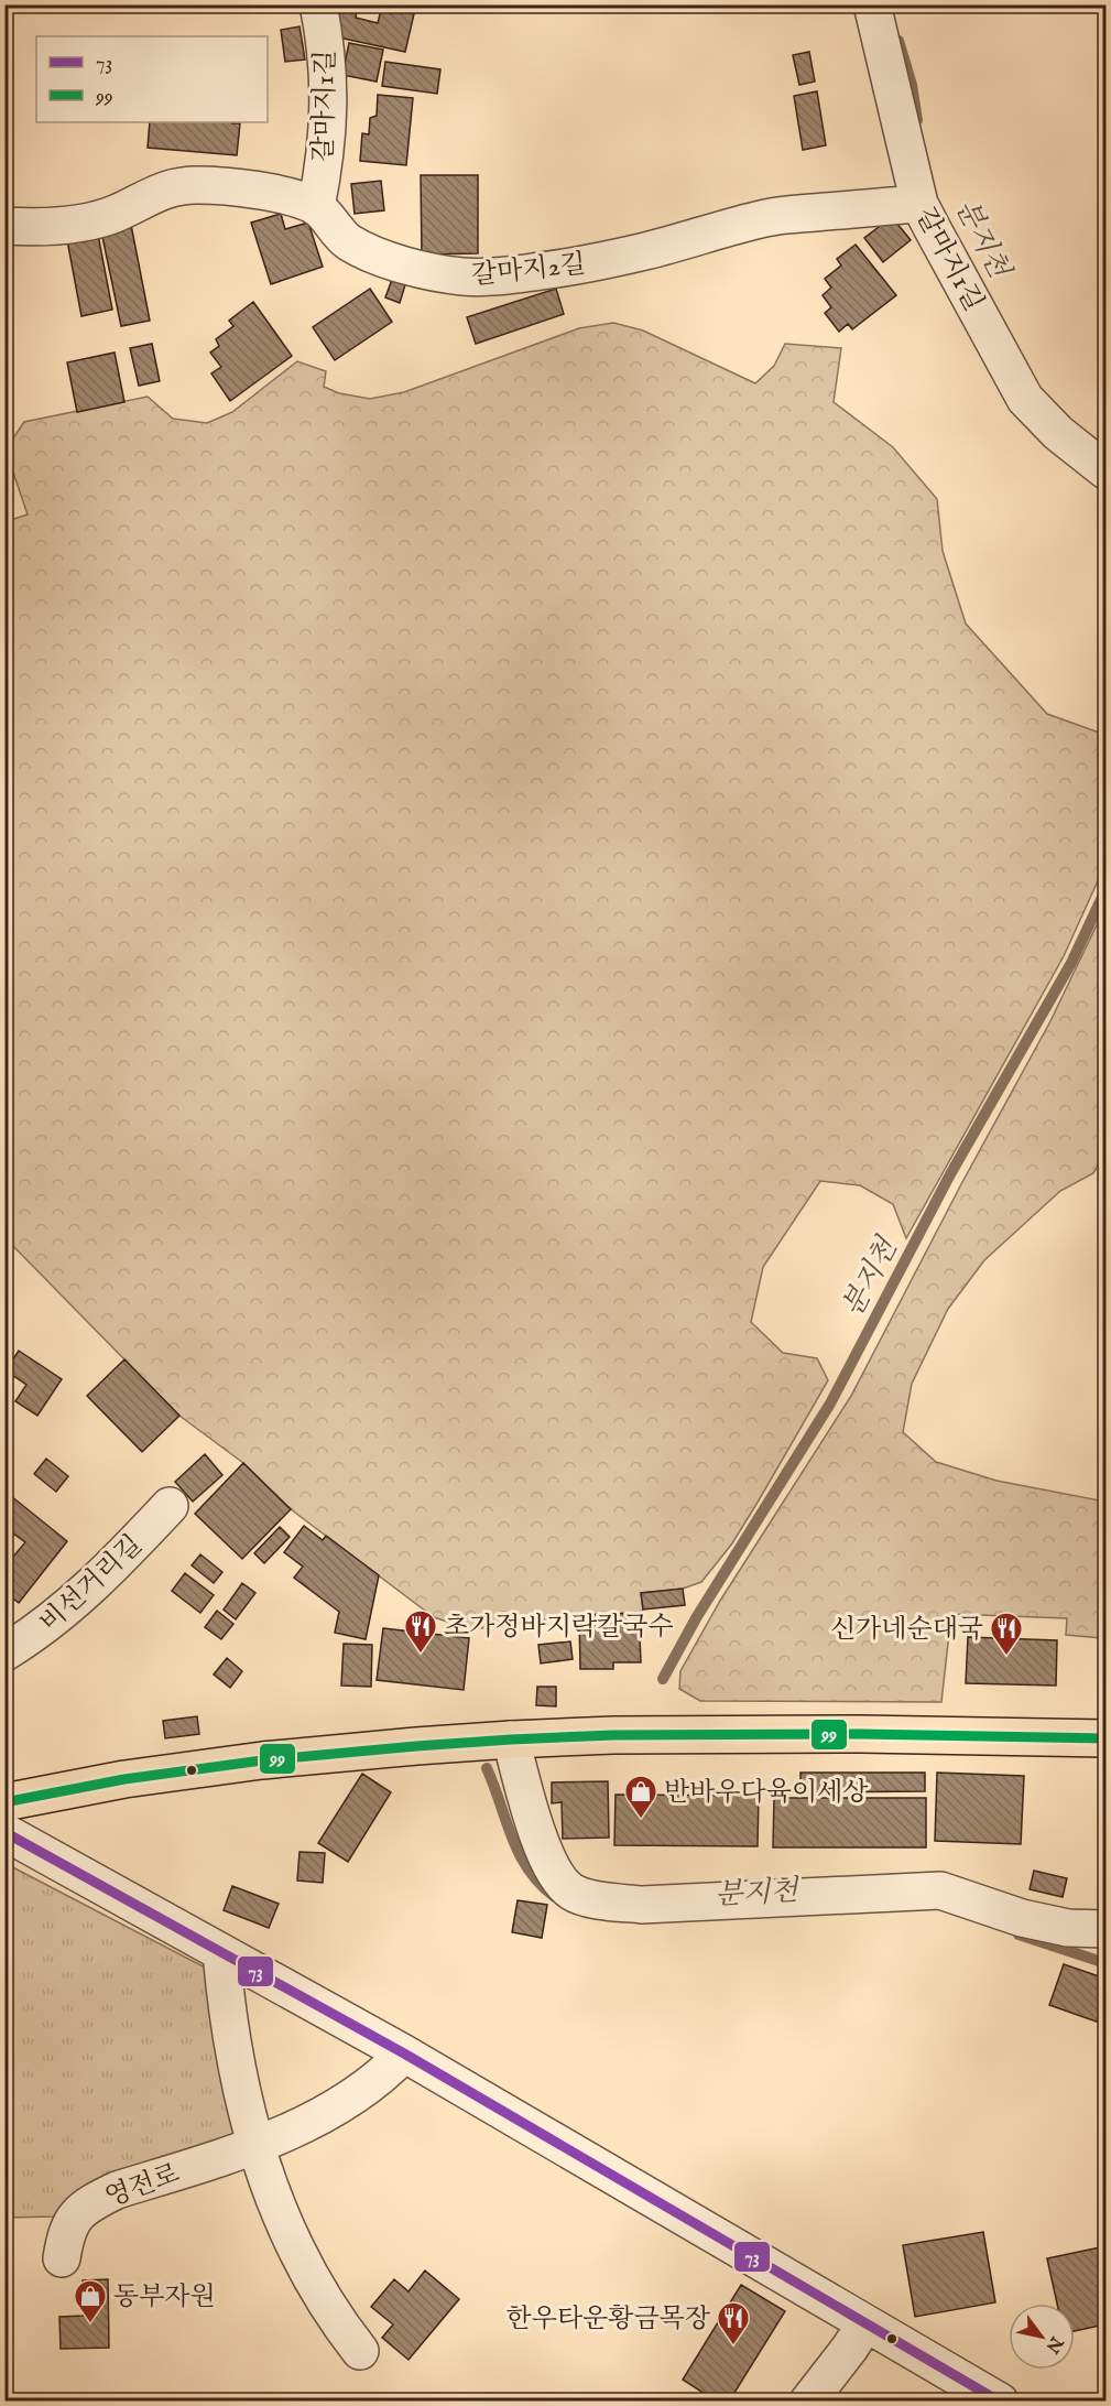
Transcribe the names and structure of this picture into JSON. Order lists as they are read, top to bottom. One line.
{"streets":{"street":["갈마지1길","갈마지2길","비선거리길","영전로"]},"crossings":[["갈마지1길","갈마지2길"]],"water":["분지천"],"places":{"restaurant":["초가정바지락칼국수","신가네순대국","한우타운황금목장"],"shop":["반바우다육이세상","동부자원"]},"lines":["transit line 99","transit line 73"],"legend":["73","99"],"north":"bottom right"}
